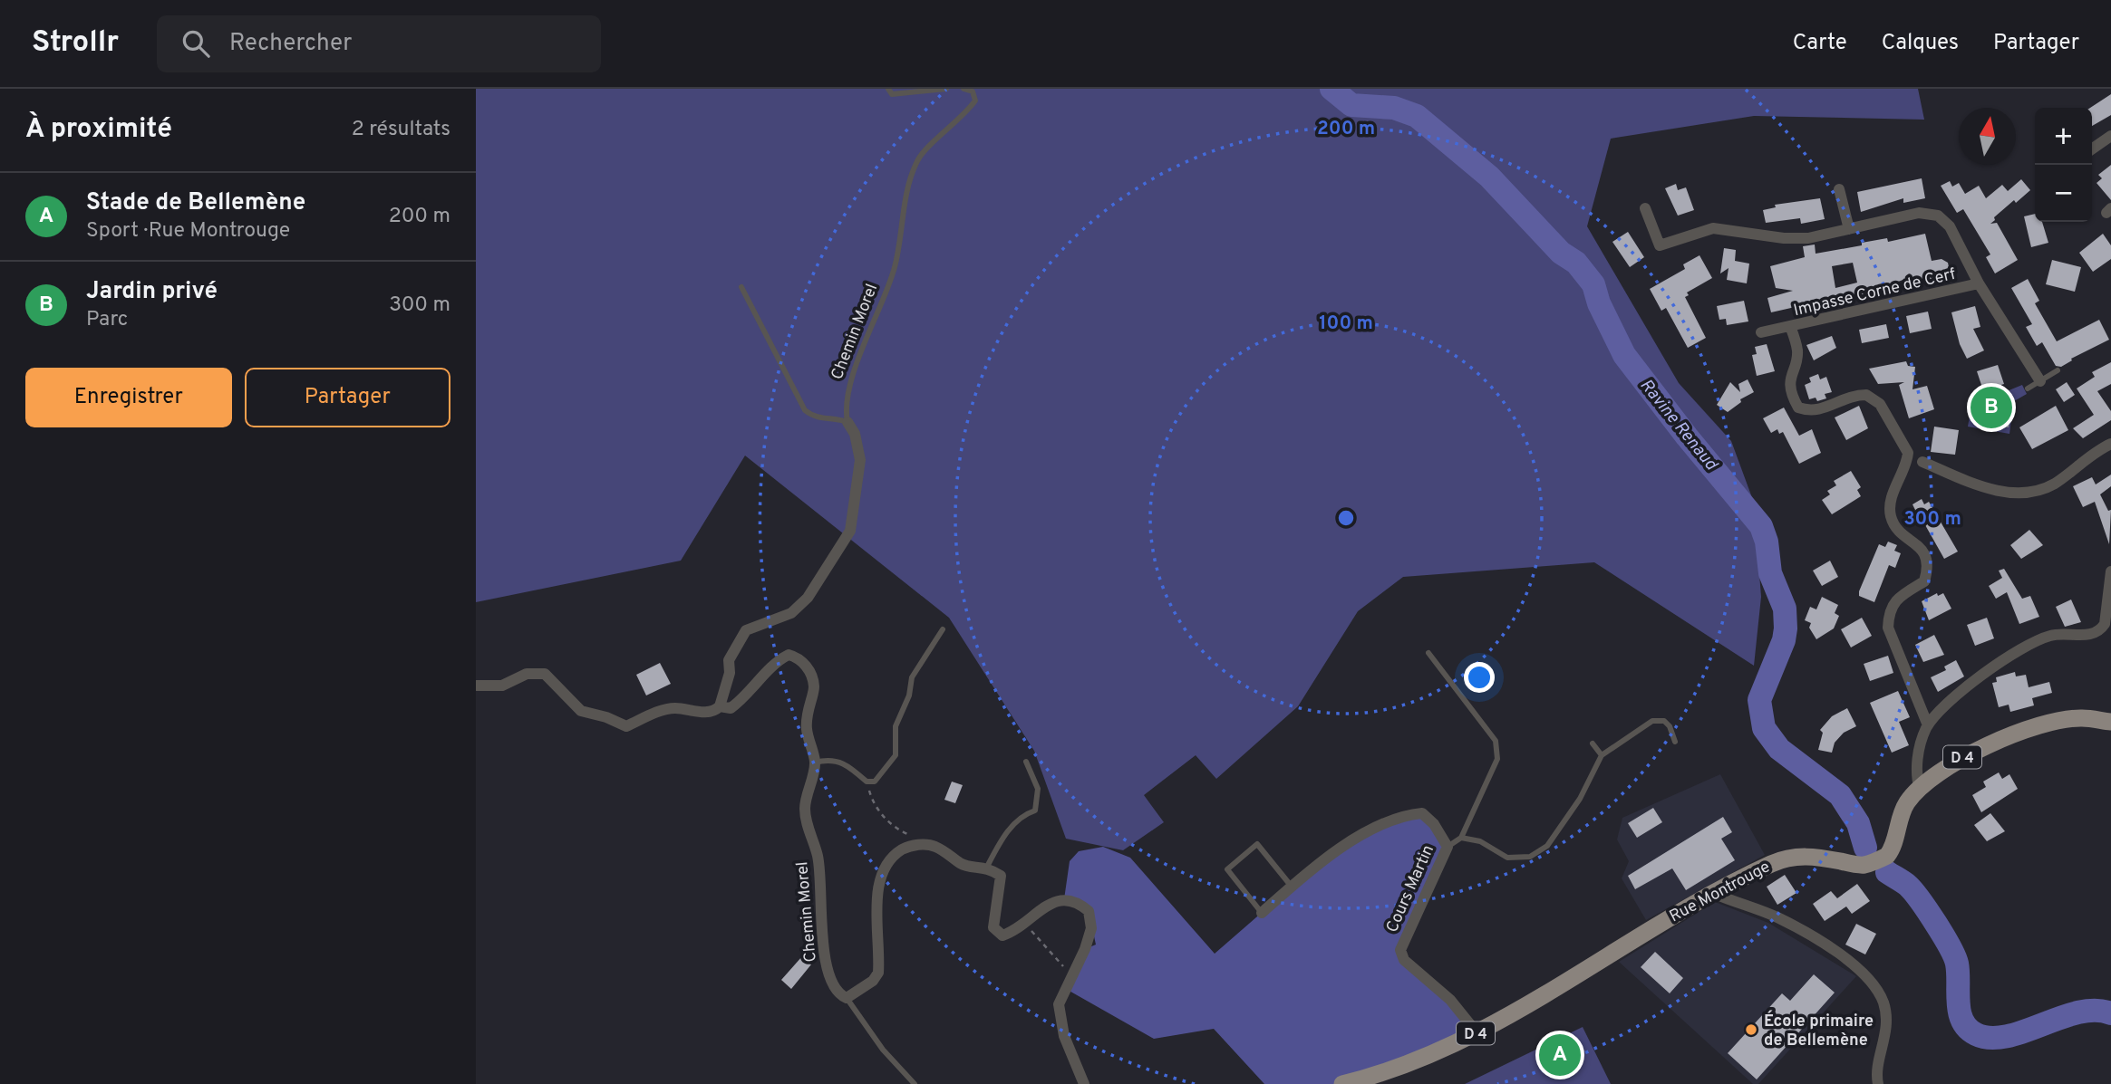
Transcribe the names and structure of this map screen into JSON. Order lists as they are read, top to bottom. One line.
{"streets":{"main road":["D 4","Rue Montrouge"],"street":["Impasse Corne de Cerf","Chemin Morel","Cours Martin"]},"crossings":[["Cours Martin","Rue Montrouge"]],"water":["Ravine Renaud"],"places":["École primaire de Bellemène"],"north":"top","page":{"header":"Strollr","search":"Rechercher","nav":["Carte","Calques","Partager"],"heading":["À proximité","2 résultats"],"map_buttons":["+","−"],"list":[{"mark":"A","name":"Stade de Bellemène","note":"Sport · Rue Montrouge","value":"200 m"},{"mark":"B","name":"Jardin privé","note":"Parc","value":"300 m"}],"buttons":["Enregistrer","Partager"],"pins":["B","A"]},"rings":["200 m","100 m","300 m"]}
